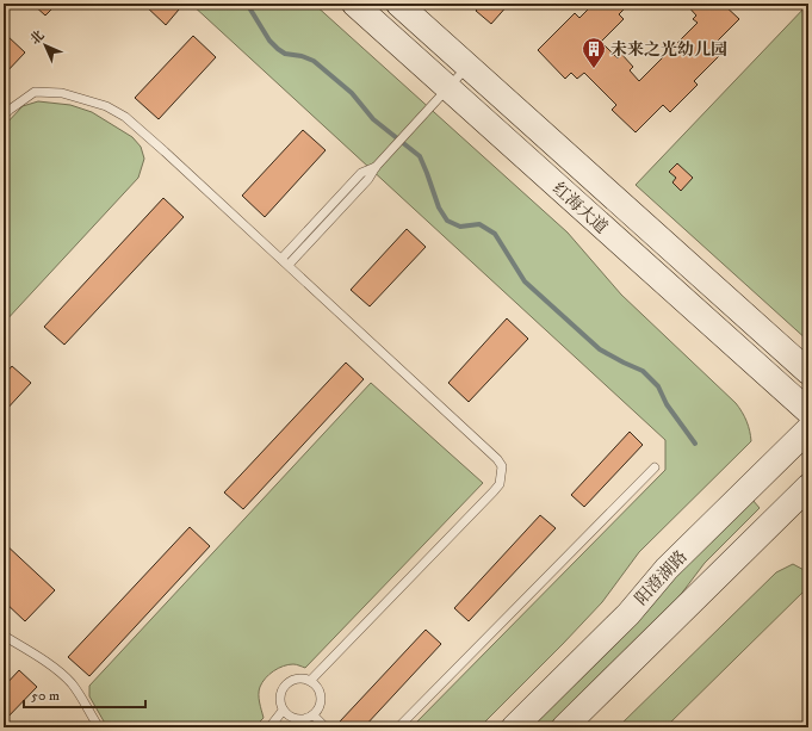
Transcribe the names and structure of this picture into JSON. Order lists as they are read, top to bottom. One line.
{"streets":{"main road":["红海大道","阳澄湖路"]},"places":{"building":["未来之光幼儿园"]},"scale_bar":"50 m","north":"top left"}
